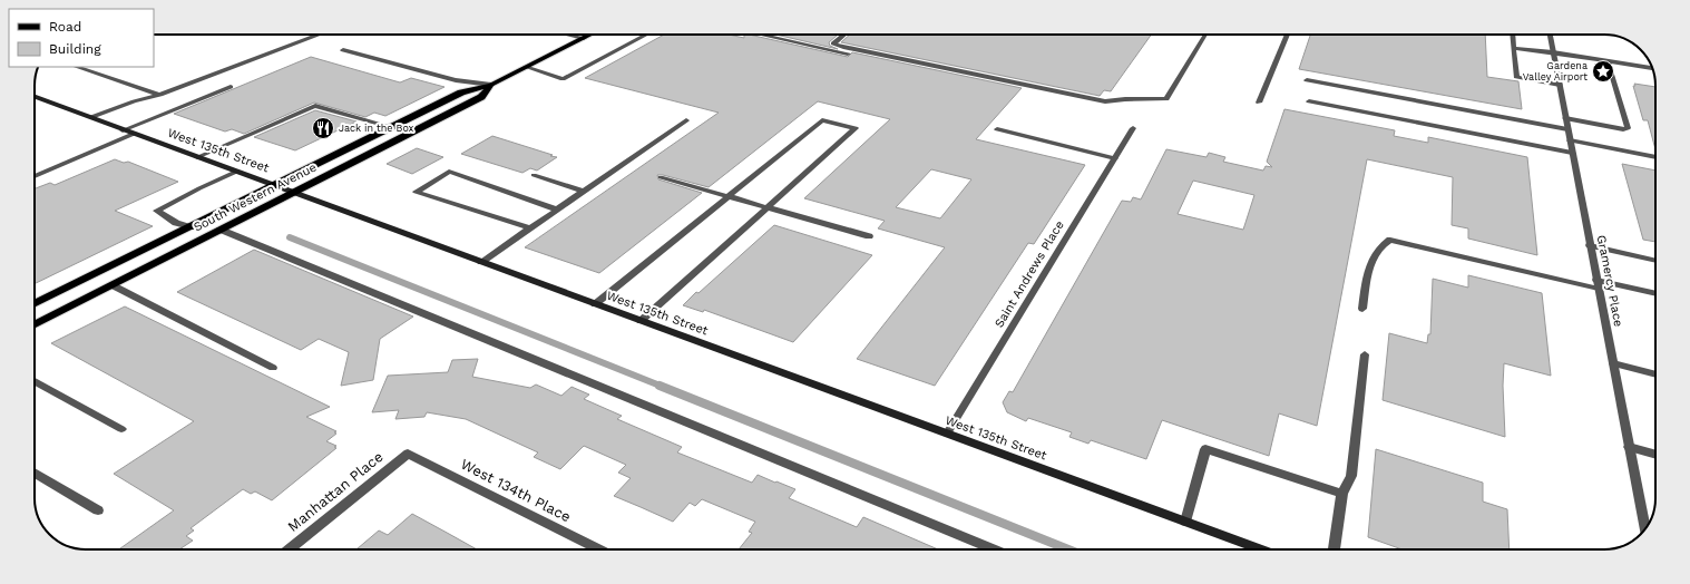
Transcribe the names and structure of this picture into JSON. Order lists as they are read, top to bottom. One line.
{"streets":{"main road":["South Western Avenue"],"street":["West 135th Street","Saint Andrews Place","Gramercy Place","West 134th Place","Manhattan Place"]},"crossings":[["West 135th Street","South Western Avenue"],["West 135th Street","Saint Andrews Place"],["West 134th Place","Manhattan Place"]],"places":{"place":["Gardena Valley Airport"],"restaurant":["Jack in the Box"]},"legend":["Road","Building"]}
